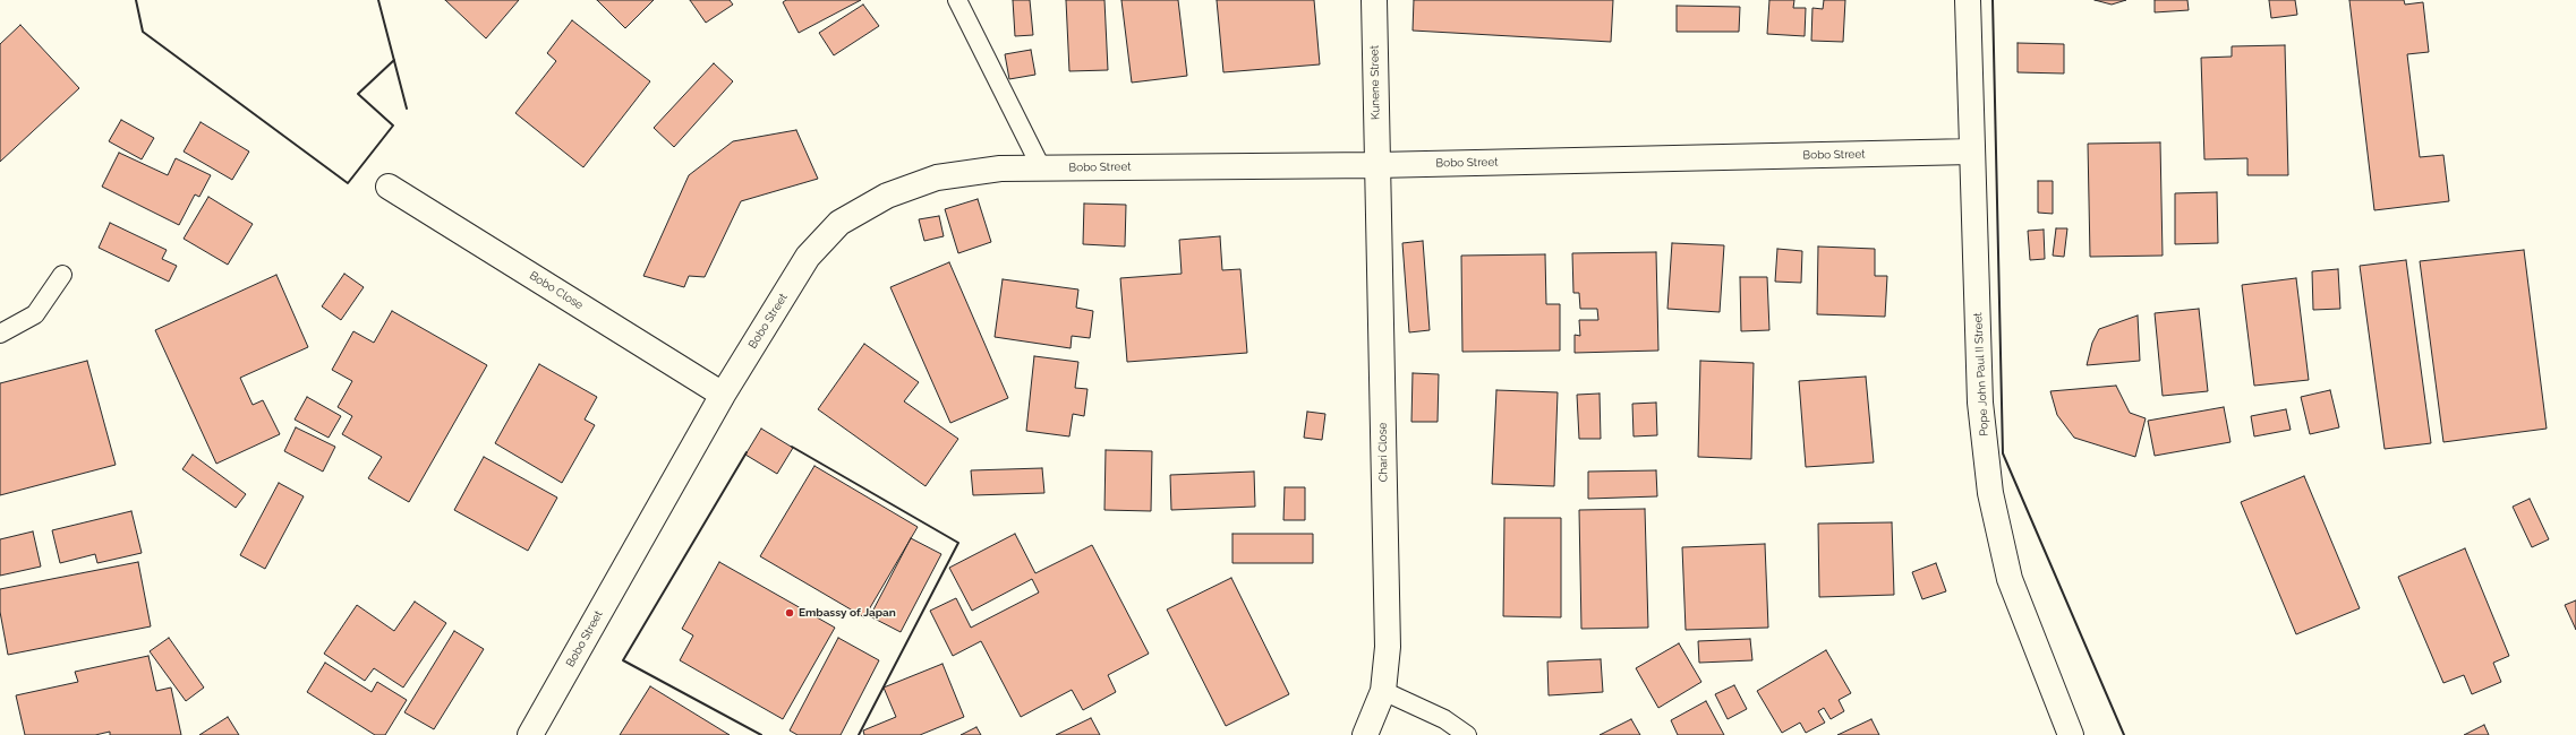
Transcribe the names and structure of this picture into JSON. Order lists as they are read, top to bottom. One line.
{"streets":{"street":["Kunene Street","Bobo Street","Bobo Close","Pope John Paul II Street","Chari Close"]},"crossings":[["Kunene Street","Bobo Street"],["Kunene Street","Chari Close"],["Bobo Street","Bobo Close"],["Bobo Street","Pope John Paul II Street"],["Bobo Street","Chari Close"]],"places":["Embassy of Japan"]}
